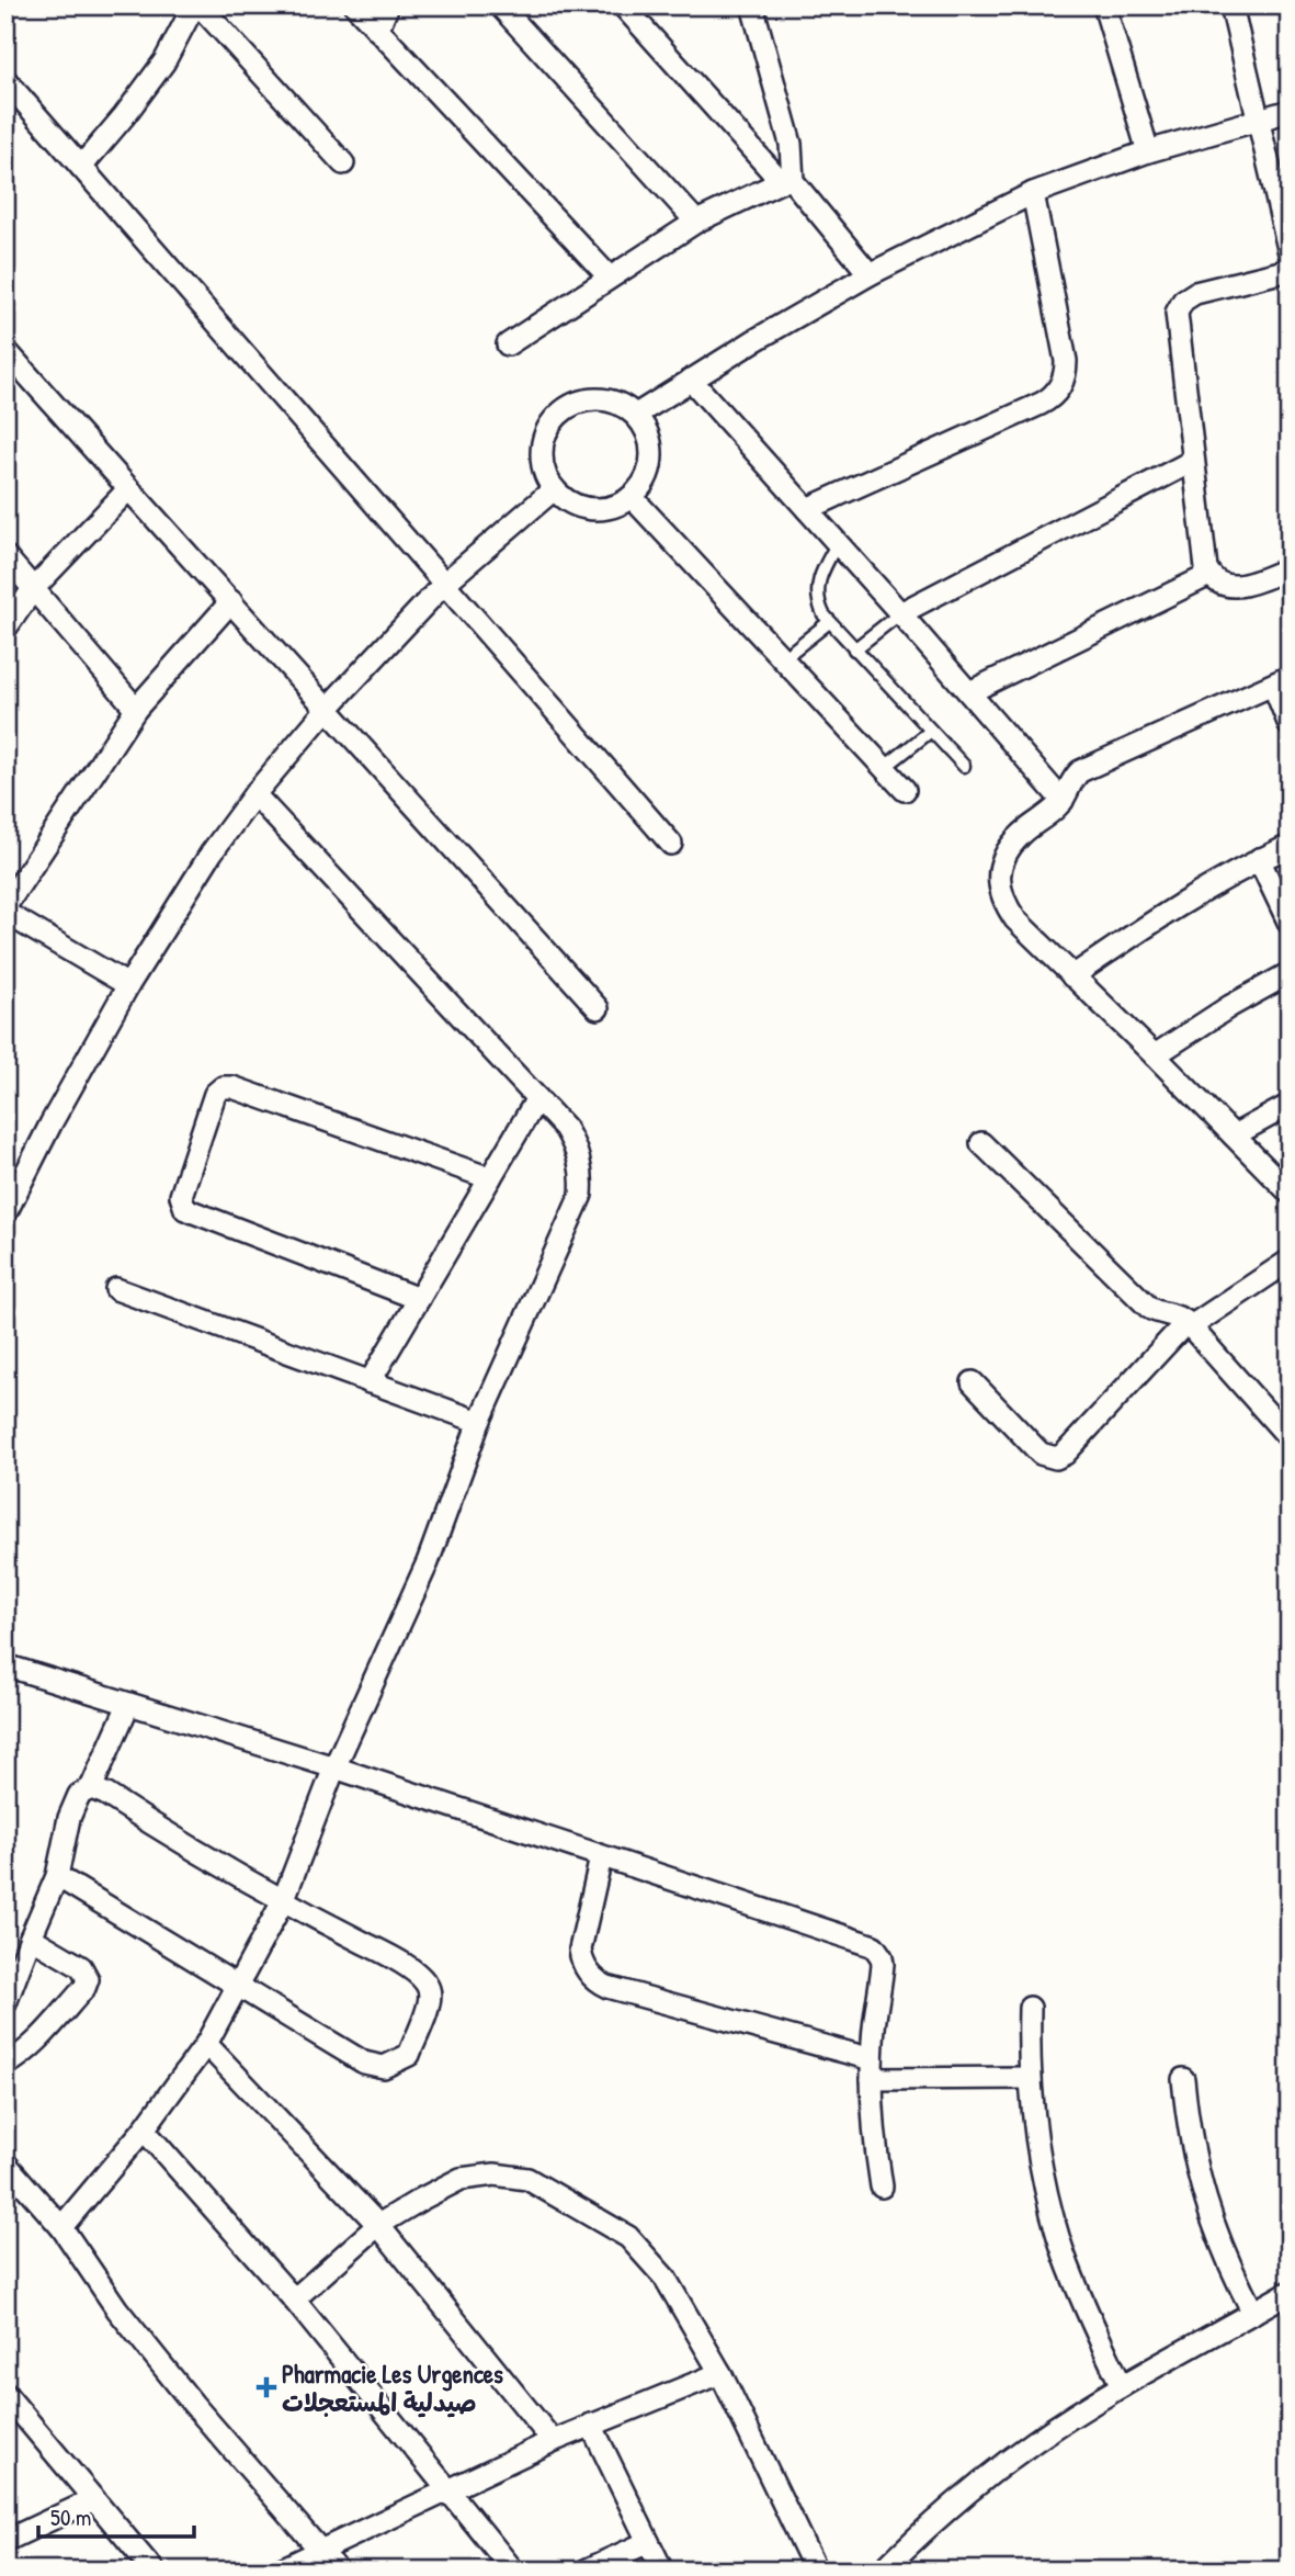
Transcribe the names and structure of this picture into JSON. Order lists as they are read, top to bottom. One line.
{"places":{"health":["Pharmacie Les Urgences صيدلية المستعجلات"]},"scale_bar":"50 m"}
